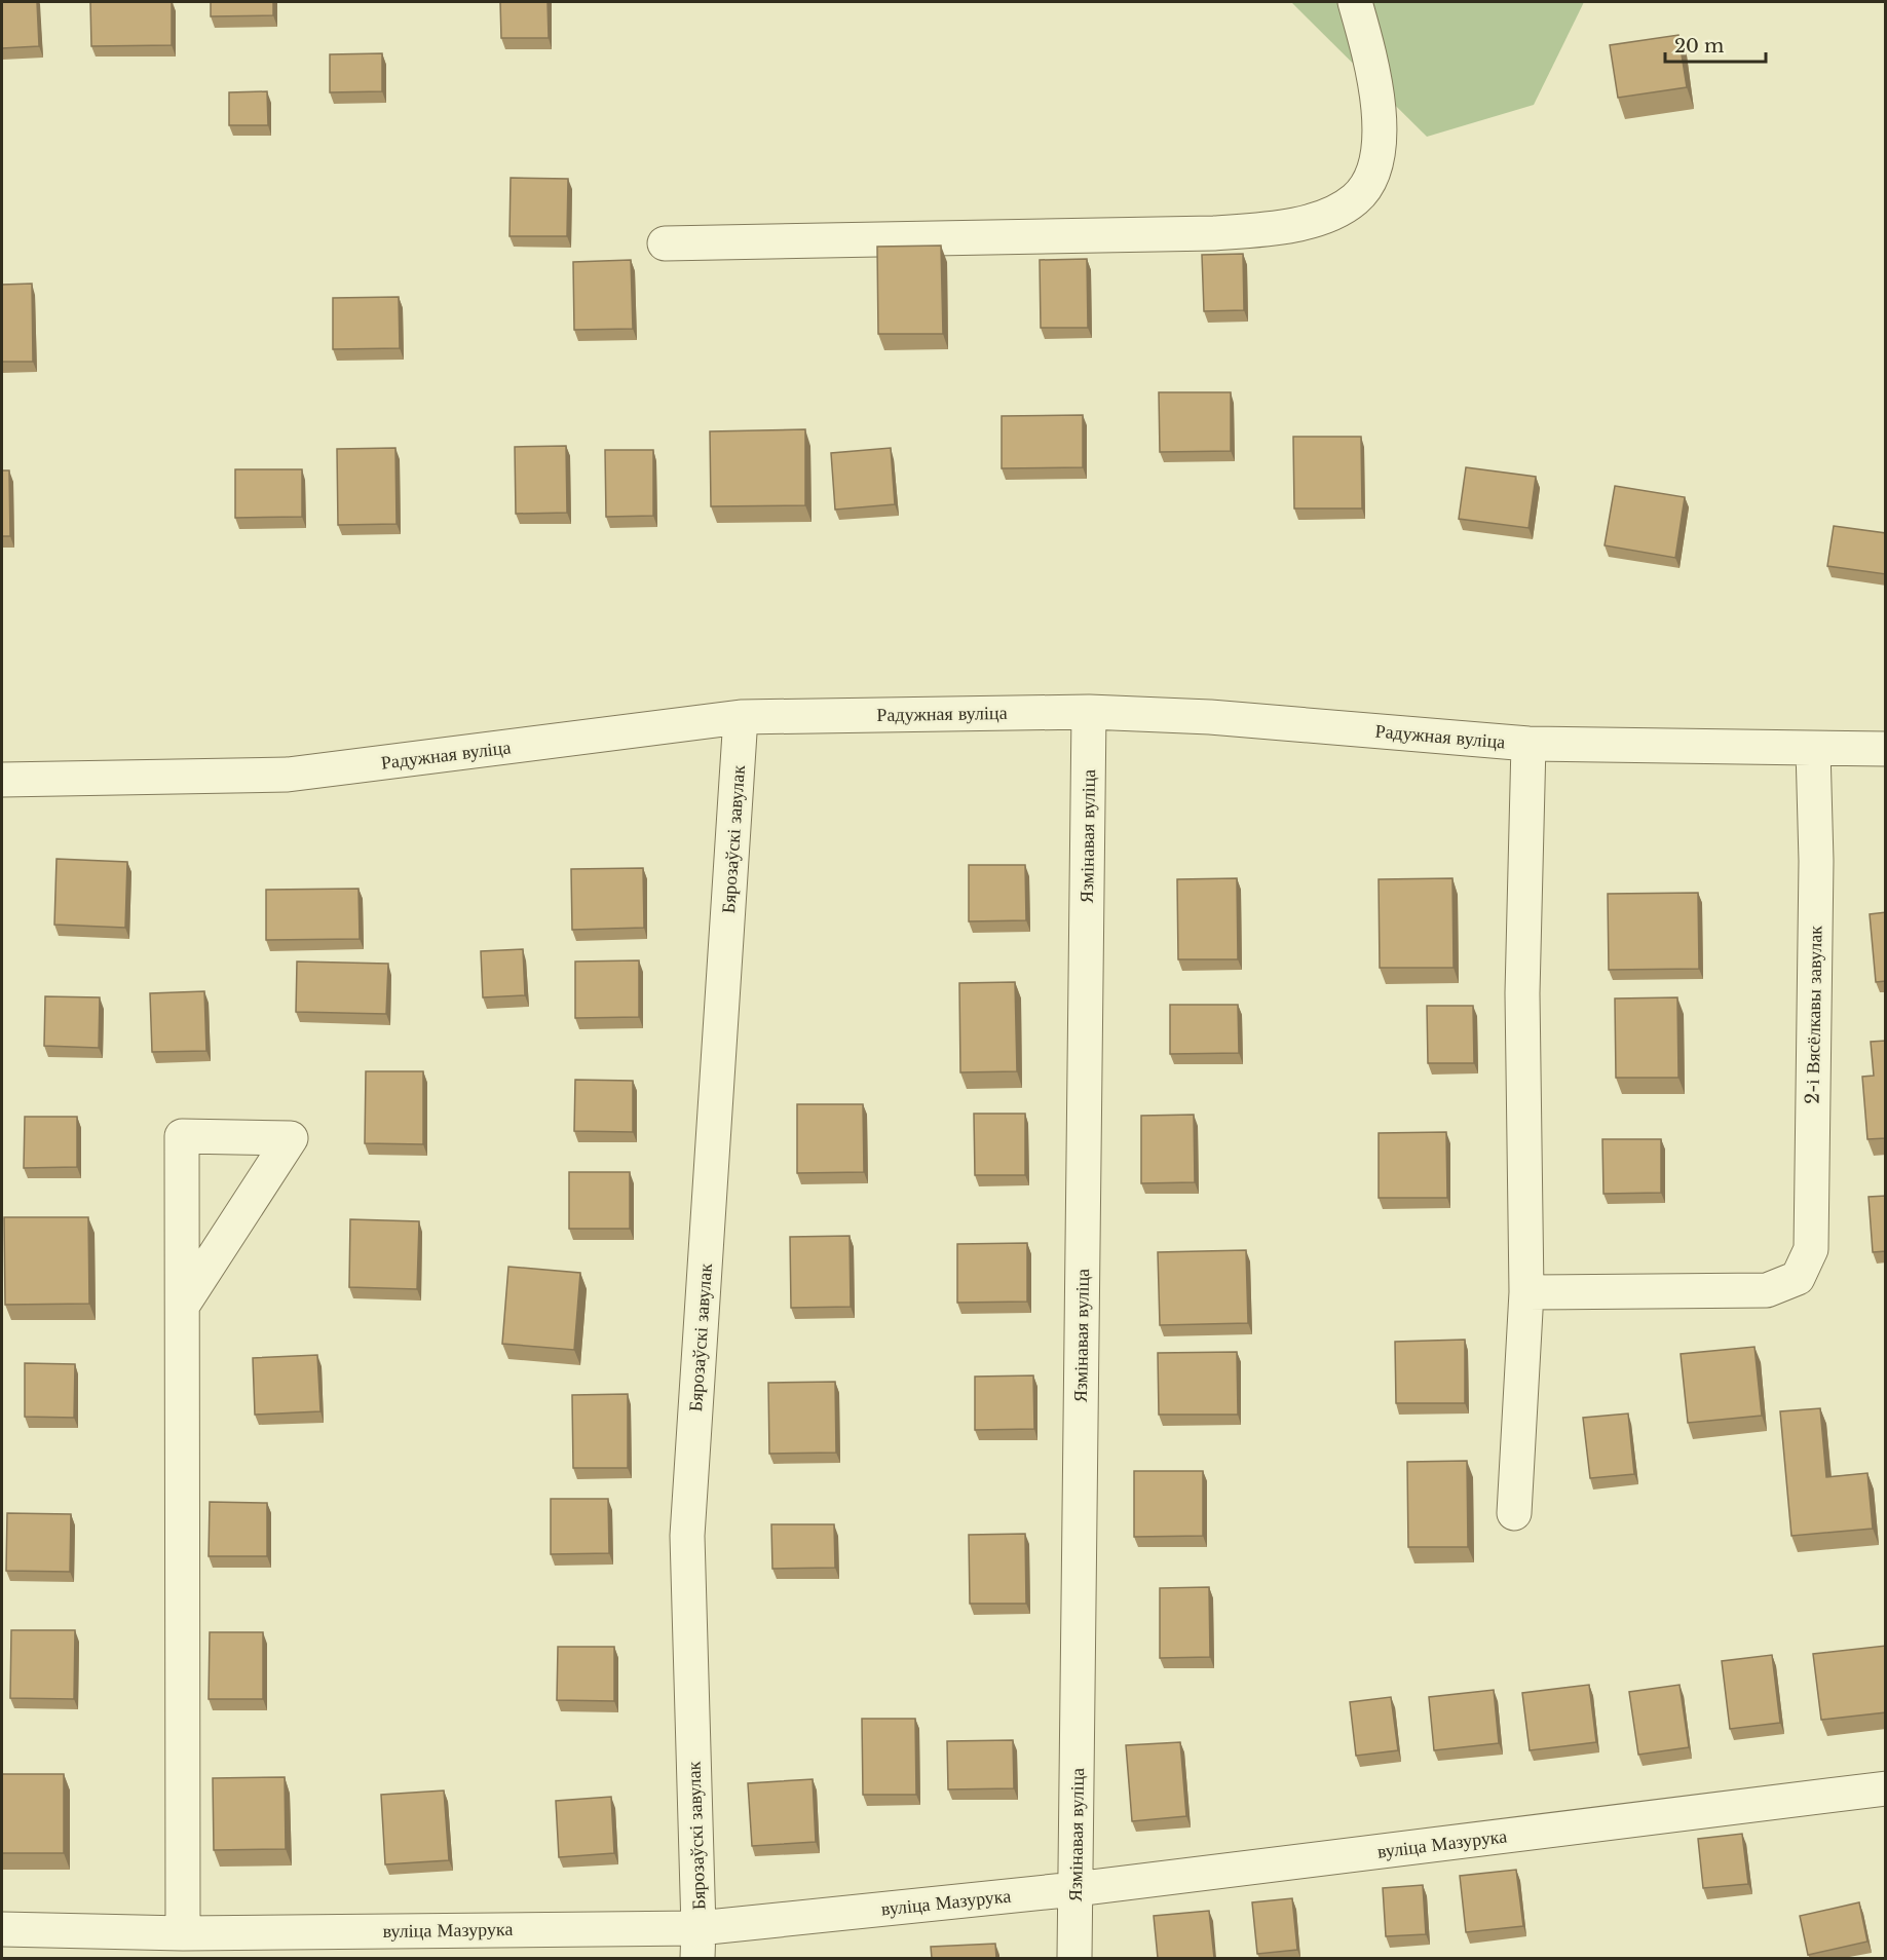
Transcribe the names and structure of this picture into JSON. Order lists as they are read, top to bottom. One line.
{"streets":{"street":["Радужная вуліца","Язмінавая вуліца","Бярозаўскі завулак","2-і Вясёлкавы завулак","вуліца Мазурука"]},"crossings":[["Радужная вуліца","Язмінавая вуліца"],["Радужная вуліца","Бярозаўскі завулак"],["Радужная вуліца","2-і Вясёлкавы завулак"],["Язмінавая вуліца","вуліца Мазурука"],["Бярозаўскі завулак","вуліца Мазурука"]],"scale_bar":"20 m"}
